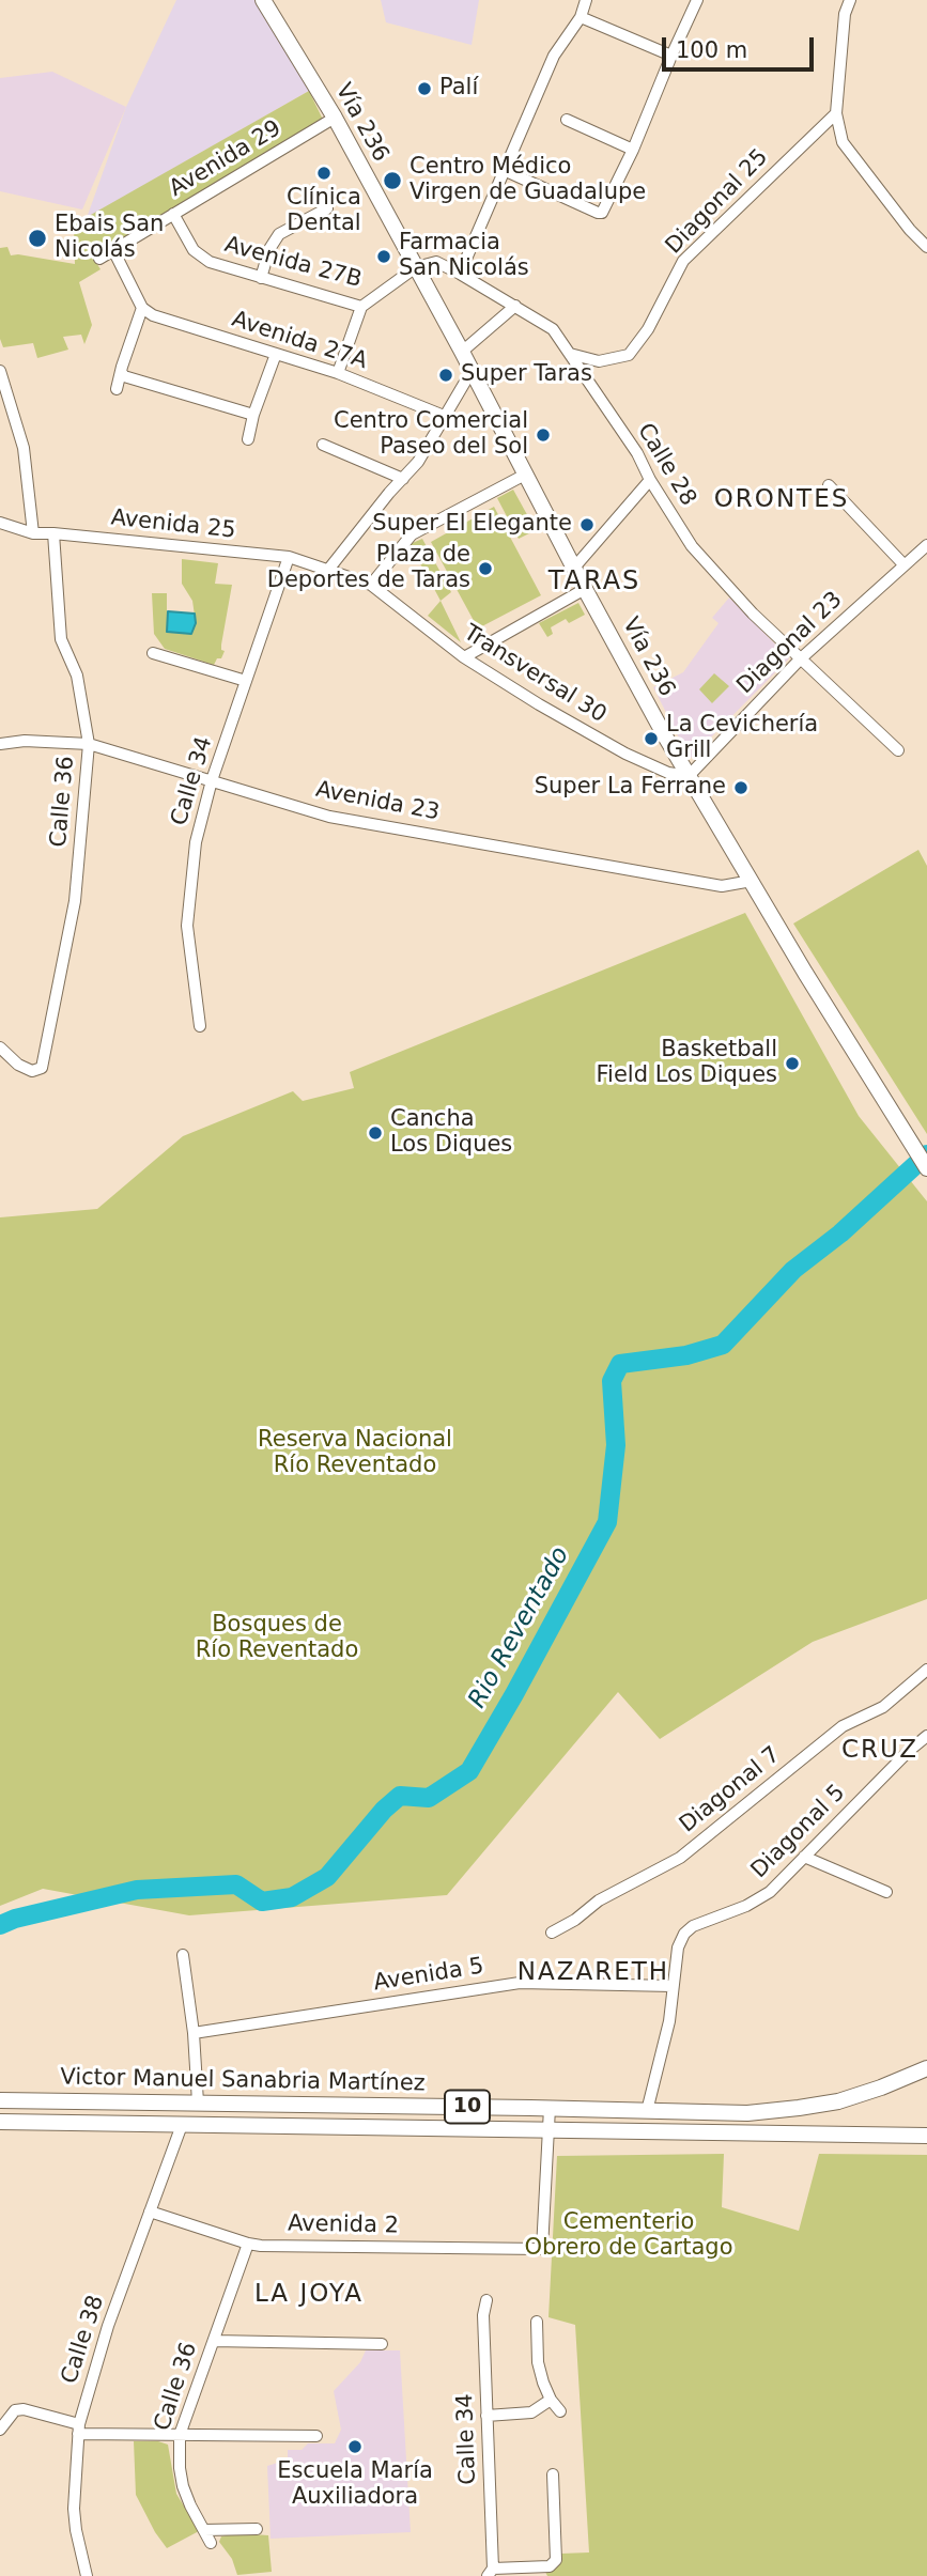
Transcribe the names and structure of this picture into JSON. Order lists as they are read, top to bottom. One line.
{"streets":{"main road":["Vía 236","Victor Manuel Sanabria Martínez","10"],"street":["Avenida 29","Diagonal 25","Avenida 27B","Avenida 27A","Calle 28","Avenida 25","Diagonal 23","Transversal 30","Calle 34","Calle 36","Avenida 23","Diagonal 7","Diagonal 5","Avenida 5","Avenida 2","Calle 38"]},"crossings":[["Vía 236","Avenida 29"],["Vía 236","Avenida 27B"],["Vía 236","Calle 28"],["Vía 236","Diagonal 23"],["Vía 236","Transversal 30"],["Vía 236","Avenida 23"],["Avenida 29","Avenida 27B"],["Diagonal 25","Calle 28"],["Avenida 27B","Calle 28"],["Calle 28","Diagonal 23"],["Avenida 25","Transversal 30"],["Avenida 25","Calle 34"],["Avenida 25","Calle 36"],["Diagonal 23","Transversal 30"],["Calle 34","Avenida 23"],["Calle 36","Avenida 23"],["Calle 36","Avenida 2"],["Diagonal 5","Avenida 5"],["Victor Manuel Sanabria Martínez","Avenida 2"],["Victor Manuel Sanabria Martínez","Calle 38"],["Avenida 2","Calle 38"]],"districts":["ORONTES","TARAS","CRUZ","NAZARETH","LA JOYA"],"water":["Rio Reventado"],"parks":["Reserva Nacional Río Reventado","Bosques de Río Reventado","Cementerio Obrero de Cartago"],"places":["Palí","Clínica Dental","Centro Médico Virgen de Guadalupe","Ebais San Nicolás","Farmacia San Nicolás","Super Taras","Centro Comercial Paseo del Sol","Super El Elegante","Plaza de Deportes de Taras","La Cevichería Grill","Super La Ferrane","Basketball Field Los Diques","Cancha Los Diques","Escuela María Auxiliadora"],"scale_bar":"100 m"}
